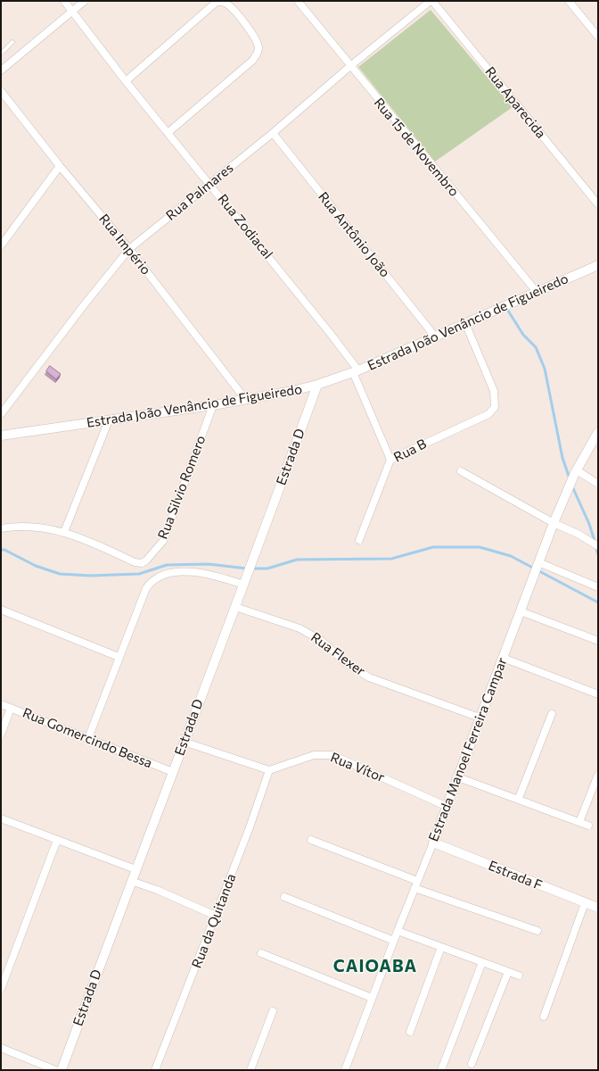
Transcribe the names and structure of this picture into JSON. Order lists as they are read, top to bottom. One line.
{"streets":{"street":["Rua Aparecida","Rua 15 de Novembro","Rua Palmares","Rua Zodiacal","Rua Antônio João","Rua Império","Estrada João Venâncio de Figueiredo","Rua B","Estrada D","Rua Silvio Romero","Rua Flexer","Rua Gomercindo Bessa","Estrada Manoel Ferreira Campar","Rua Vítor","Estrada F","Rua da Quitanda"]},"crossings":[["Rua Aparecida","Rua Palmares"],["Rua 15 de Novembro","Rua Palmares"],["Rua 15 de Novembro","Estrada João Venâncio de Figueiredo"],["Rua Palmares","Rua Zodiacal"],["Rua Palmares","Rua Antônio João"],["Rua Palmares","Rua Império"],["Rua Zodiacal","Estrada João Venâncio de Figueiredo"],["Rua Zodiacal","Rua B"],["Rua Antônio João","Estrada João Venâncio de Figueiredo"],["Rua Império","Estrada João Venâncio de Figueiredo"],["Estrada João Venâncio de Figueiredo","Rua B"],["Estrada João Venâncio de Figueiredo","Estrada D"],["Estrada João Venâncio de Figueiredo","Rua Silvio Romero"],["Estrada D","Rua Flexer"],["Estrada D","Rua Gomercindo Bessa"],["Rua Flexer","Estrada Manoel Ferreira Campar"],["Estrada Manoel Ferreira Campar","Rua Vítor"],["Estrada Manoel Ferreira Campar","Estrada F"],["Rua Vítor","Rua da Quitanda"]],"districts":["CAIOABA"]}
